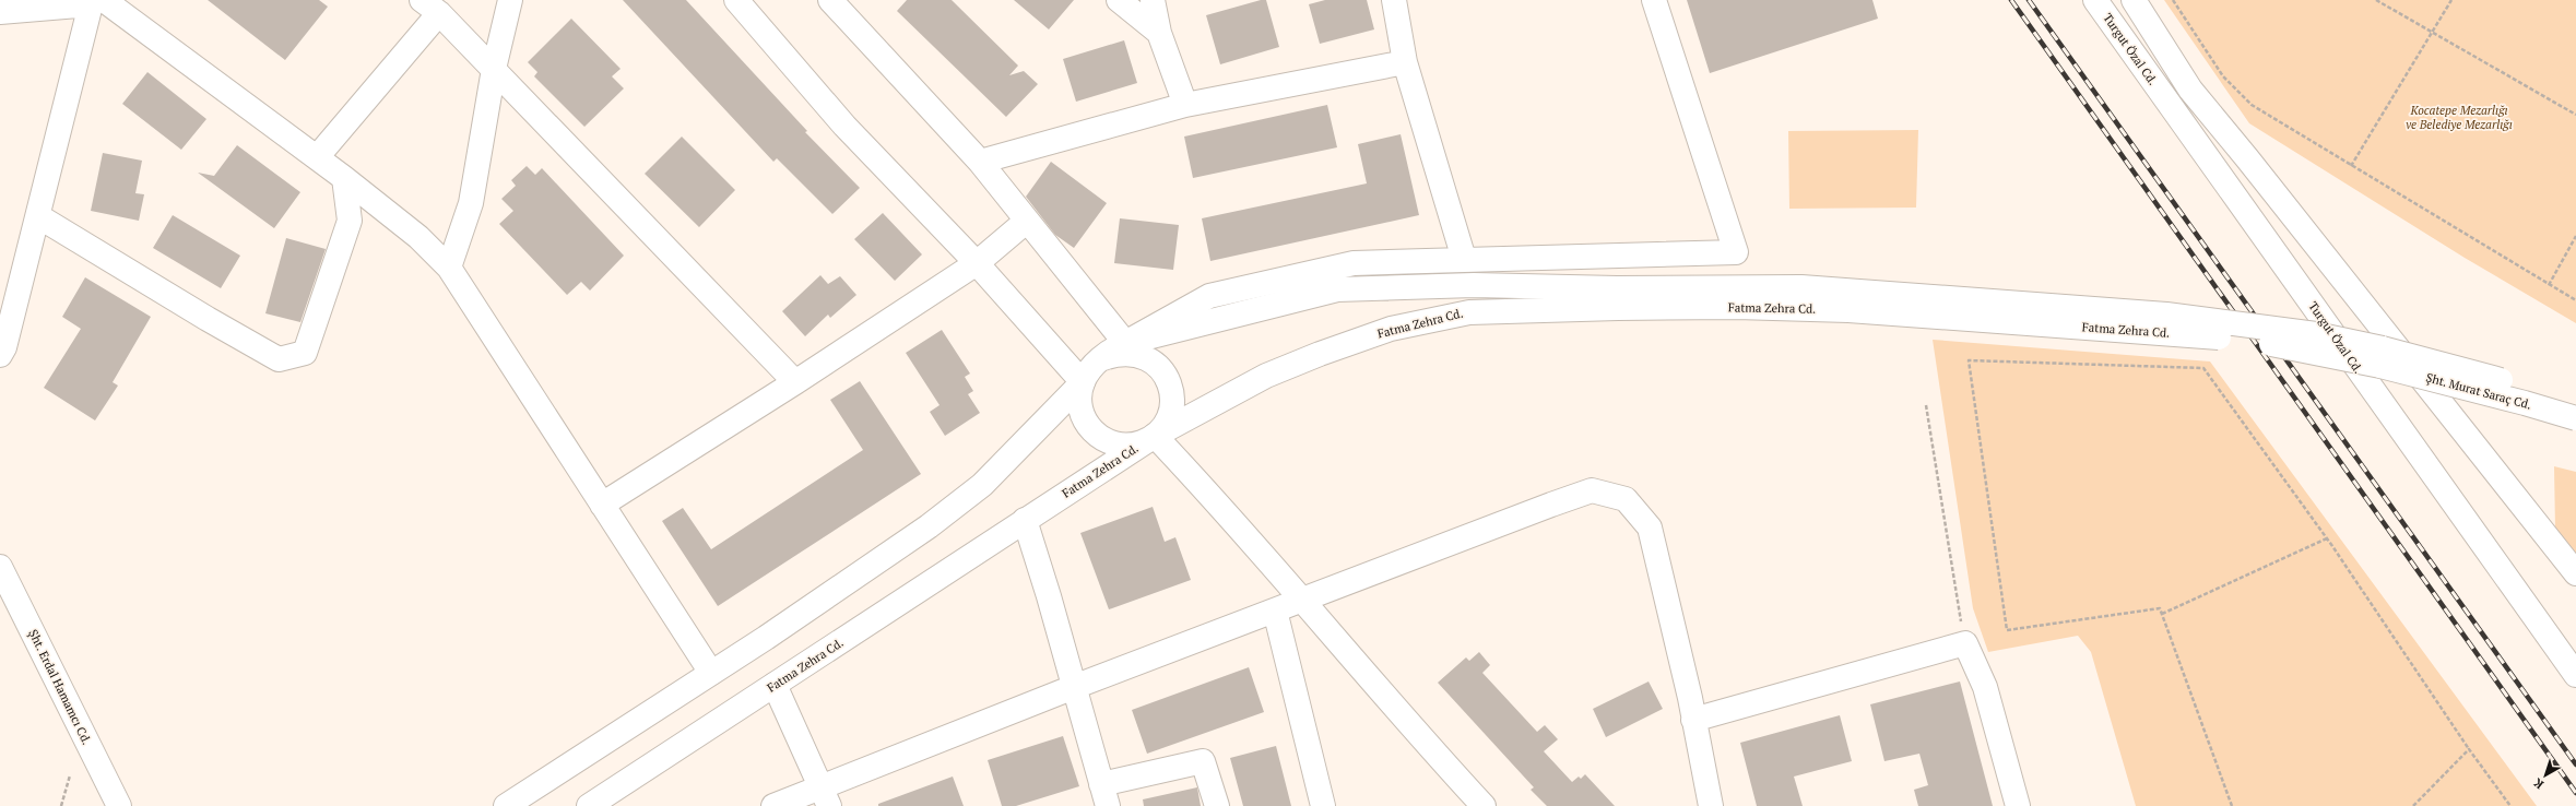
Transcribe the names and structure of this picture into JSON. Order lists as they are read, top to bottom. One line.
{"streets":{"street":["Turgut Özal Cd.","Fatma Zehra Cd.","Şht. Murat Saraç Cd.","Şht. Erdal Hamamcı Cd."]},"crossings":[["Fatma Zehra Cd.","Şht. Murat Saraç Cd."]],"parks":["Kocatepe Mezarlığı ve Belediye Mezarlığı"],"north":"bottom left"}
